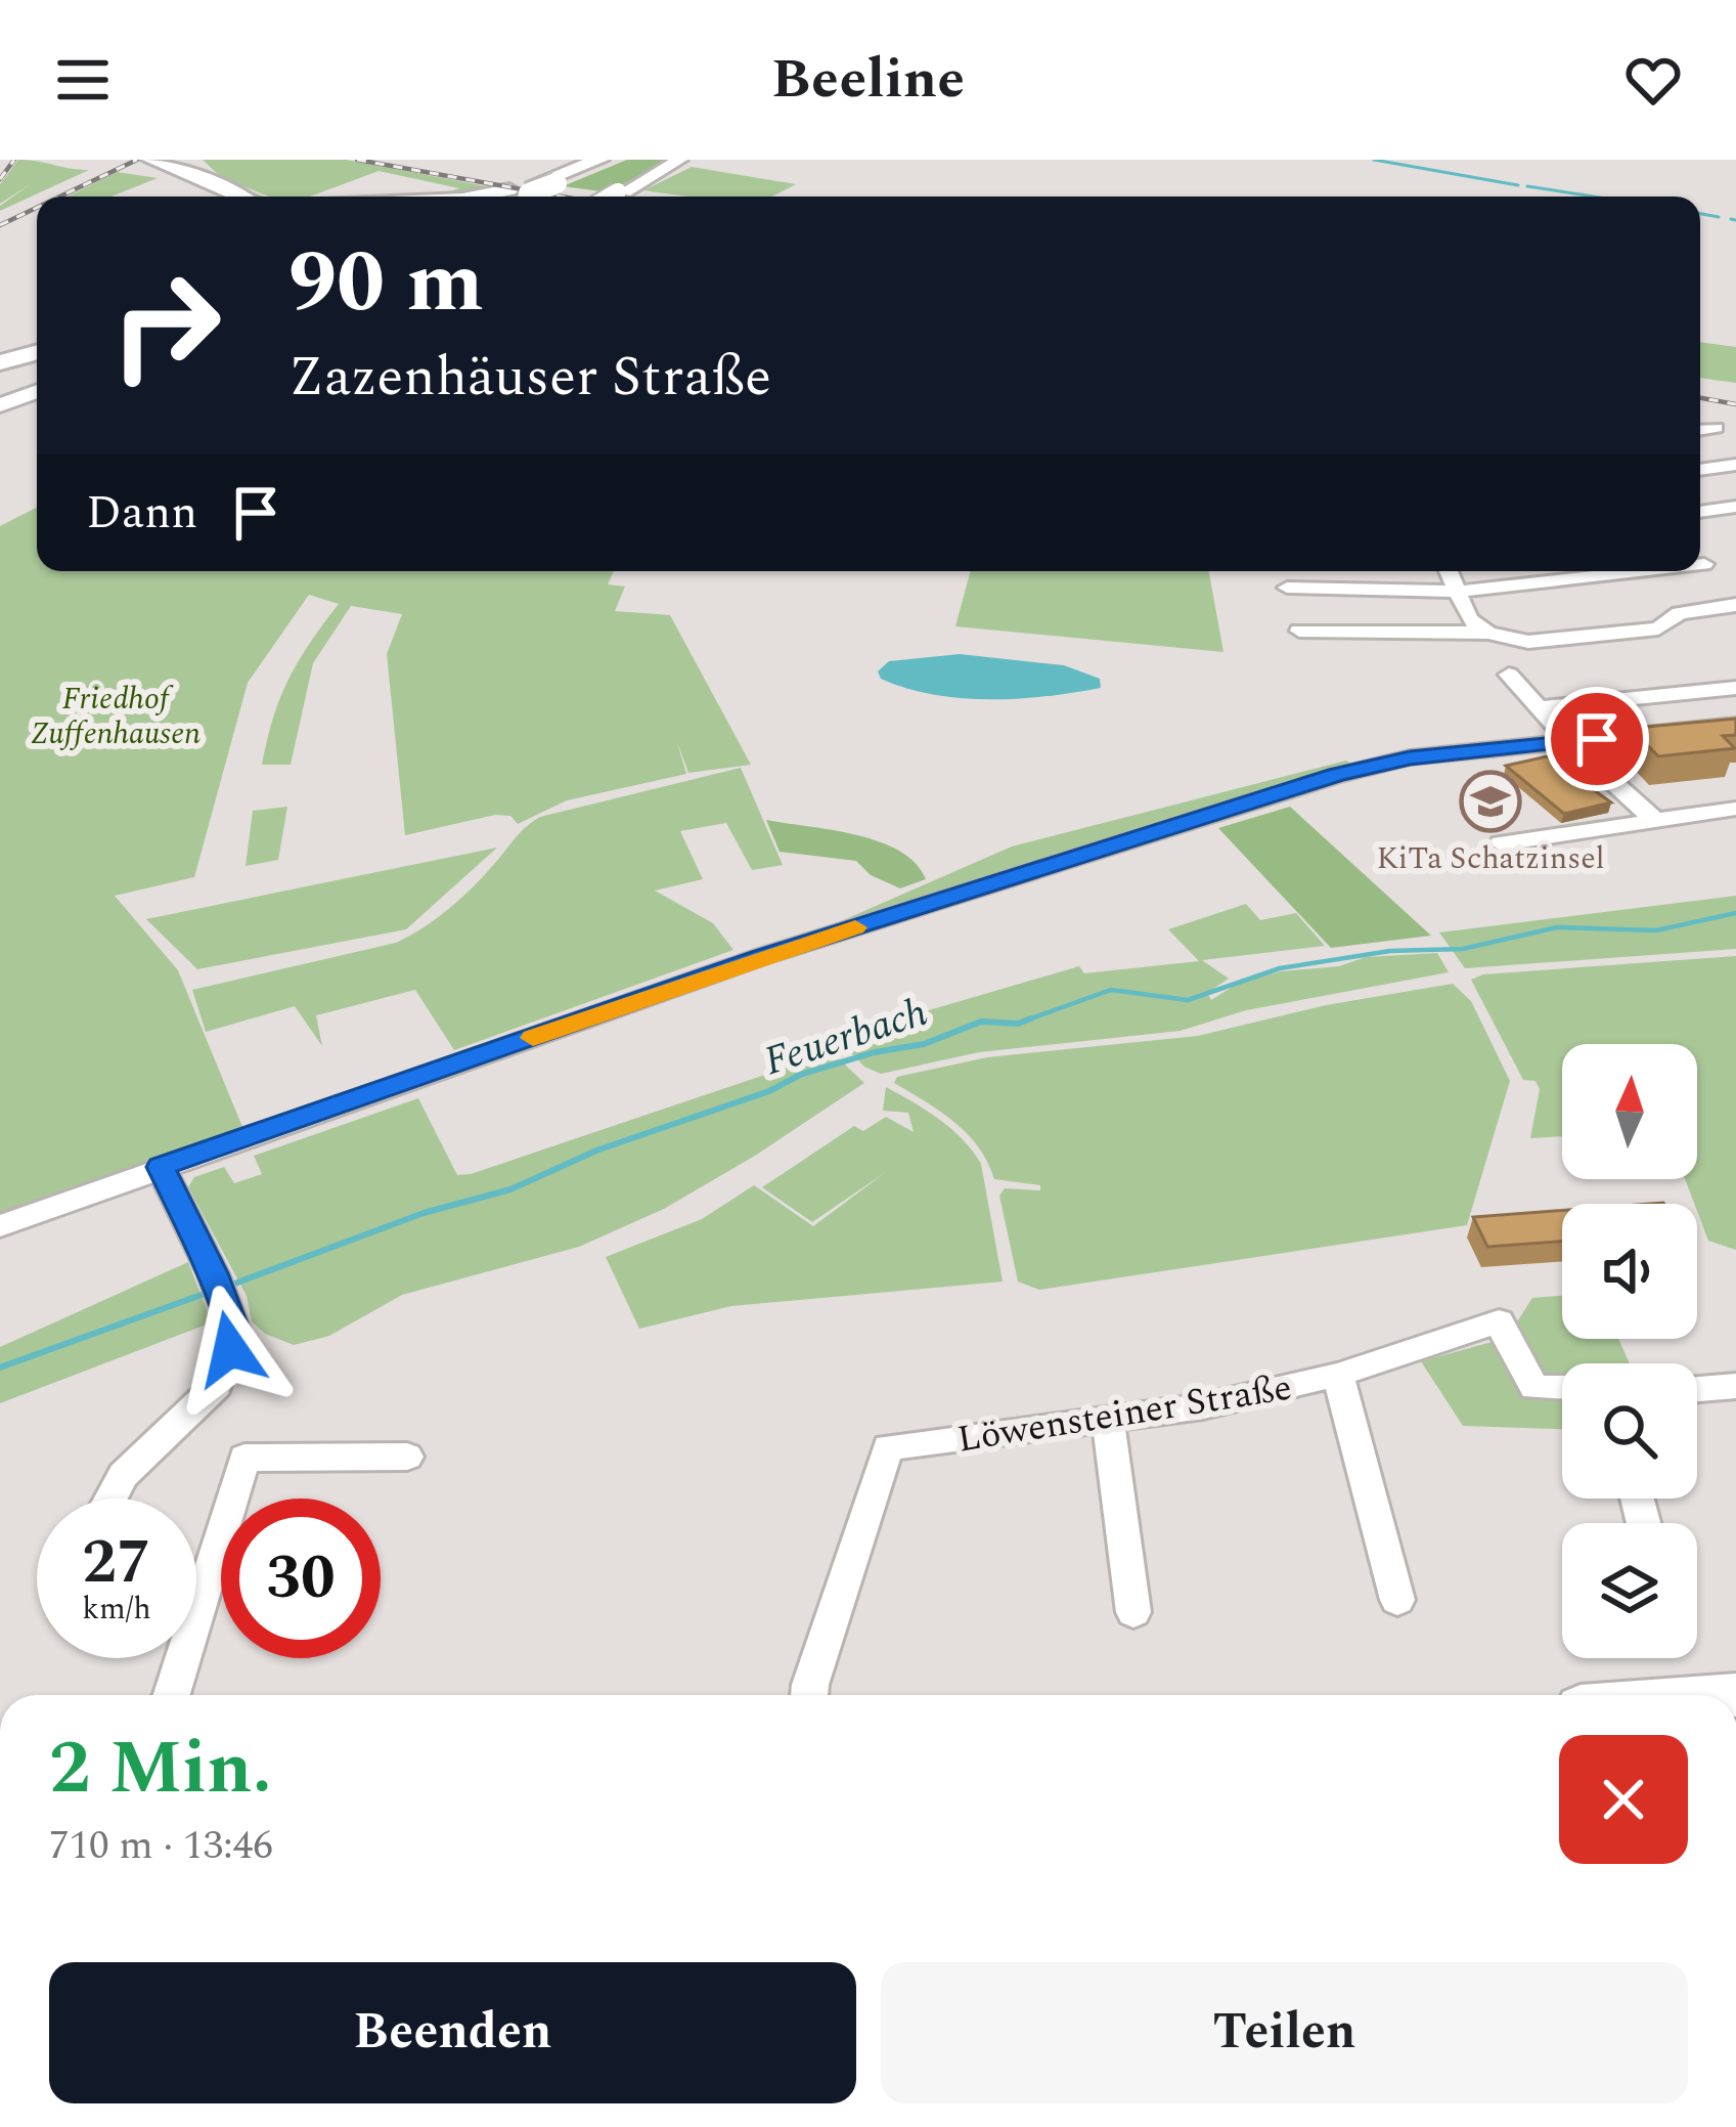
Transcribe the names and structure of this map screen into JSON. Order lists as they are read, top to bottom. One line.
{"streets":{"street":["Löwensteiner Straße"]},"water":["Feuerbach"],"parks":["Friedhof Zuffenhausen"],"places":{"school or university":["KiTa Schatzinsel"]},"north":"top","page":{"header":"Beeline","turn":["90 m","Zazenhäuser Straße"],"then":"Dann","speed":"27 km/h","limit":"30","heading":["2 Min.","710 m · 13:46"],"buttons":["Beenden","Teilen"]}}
